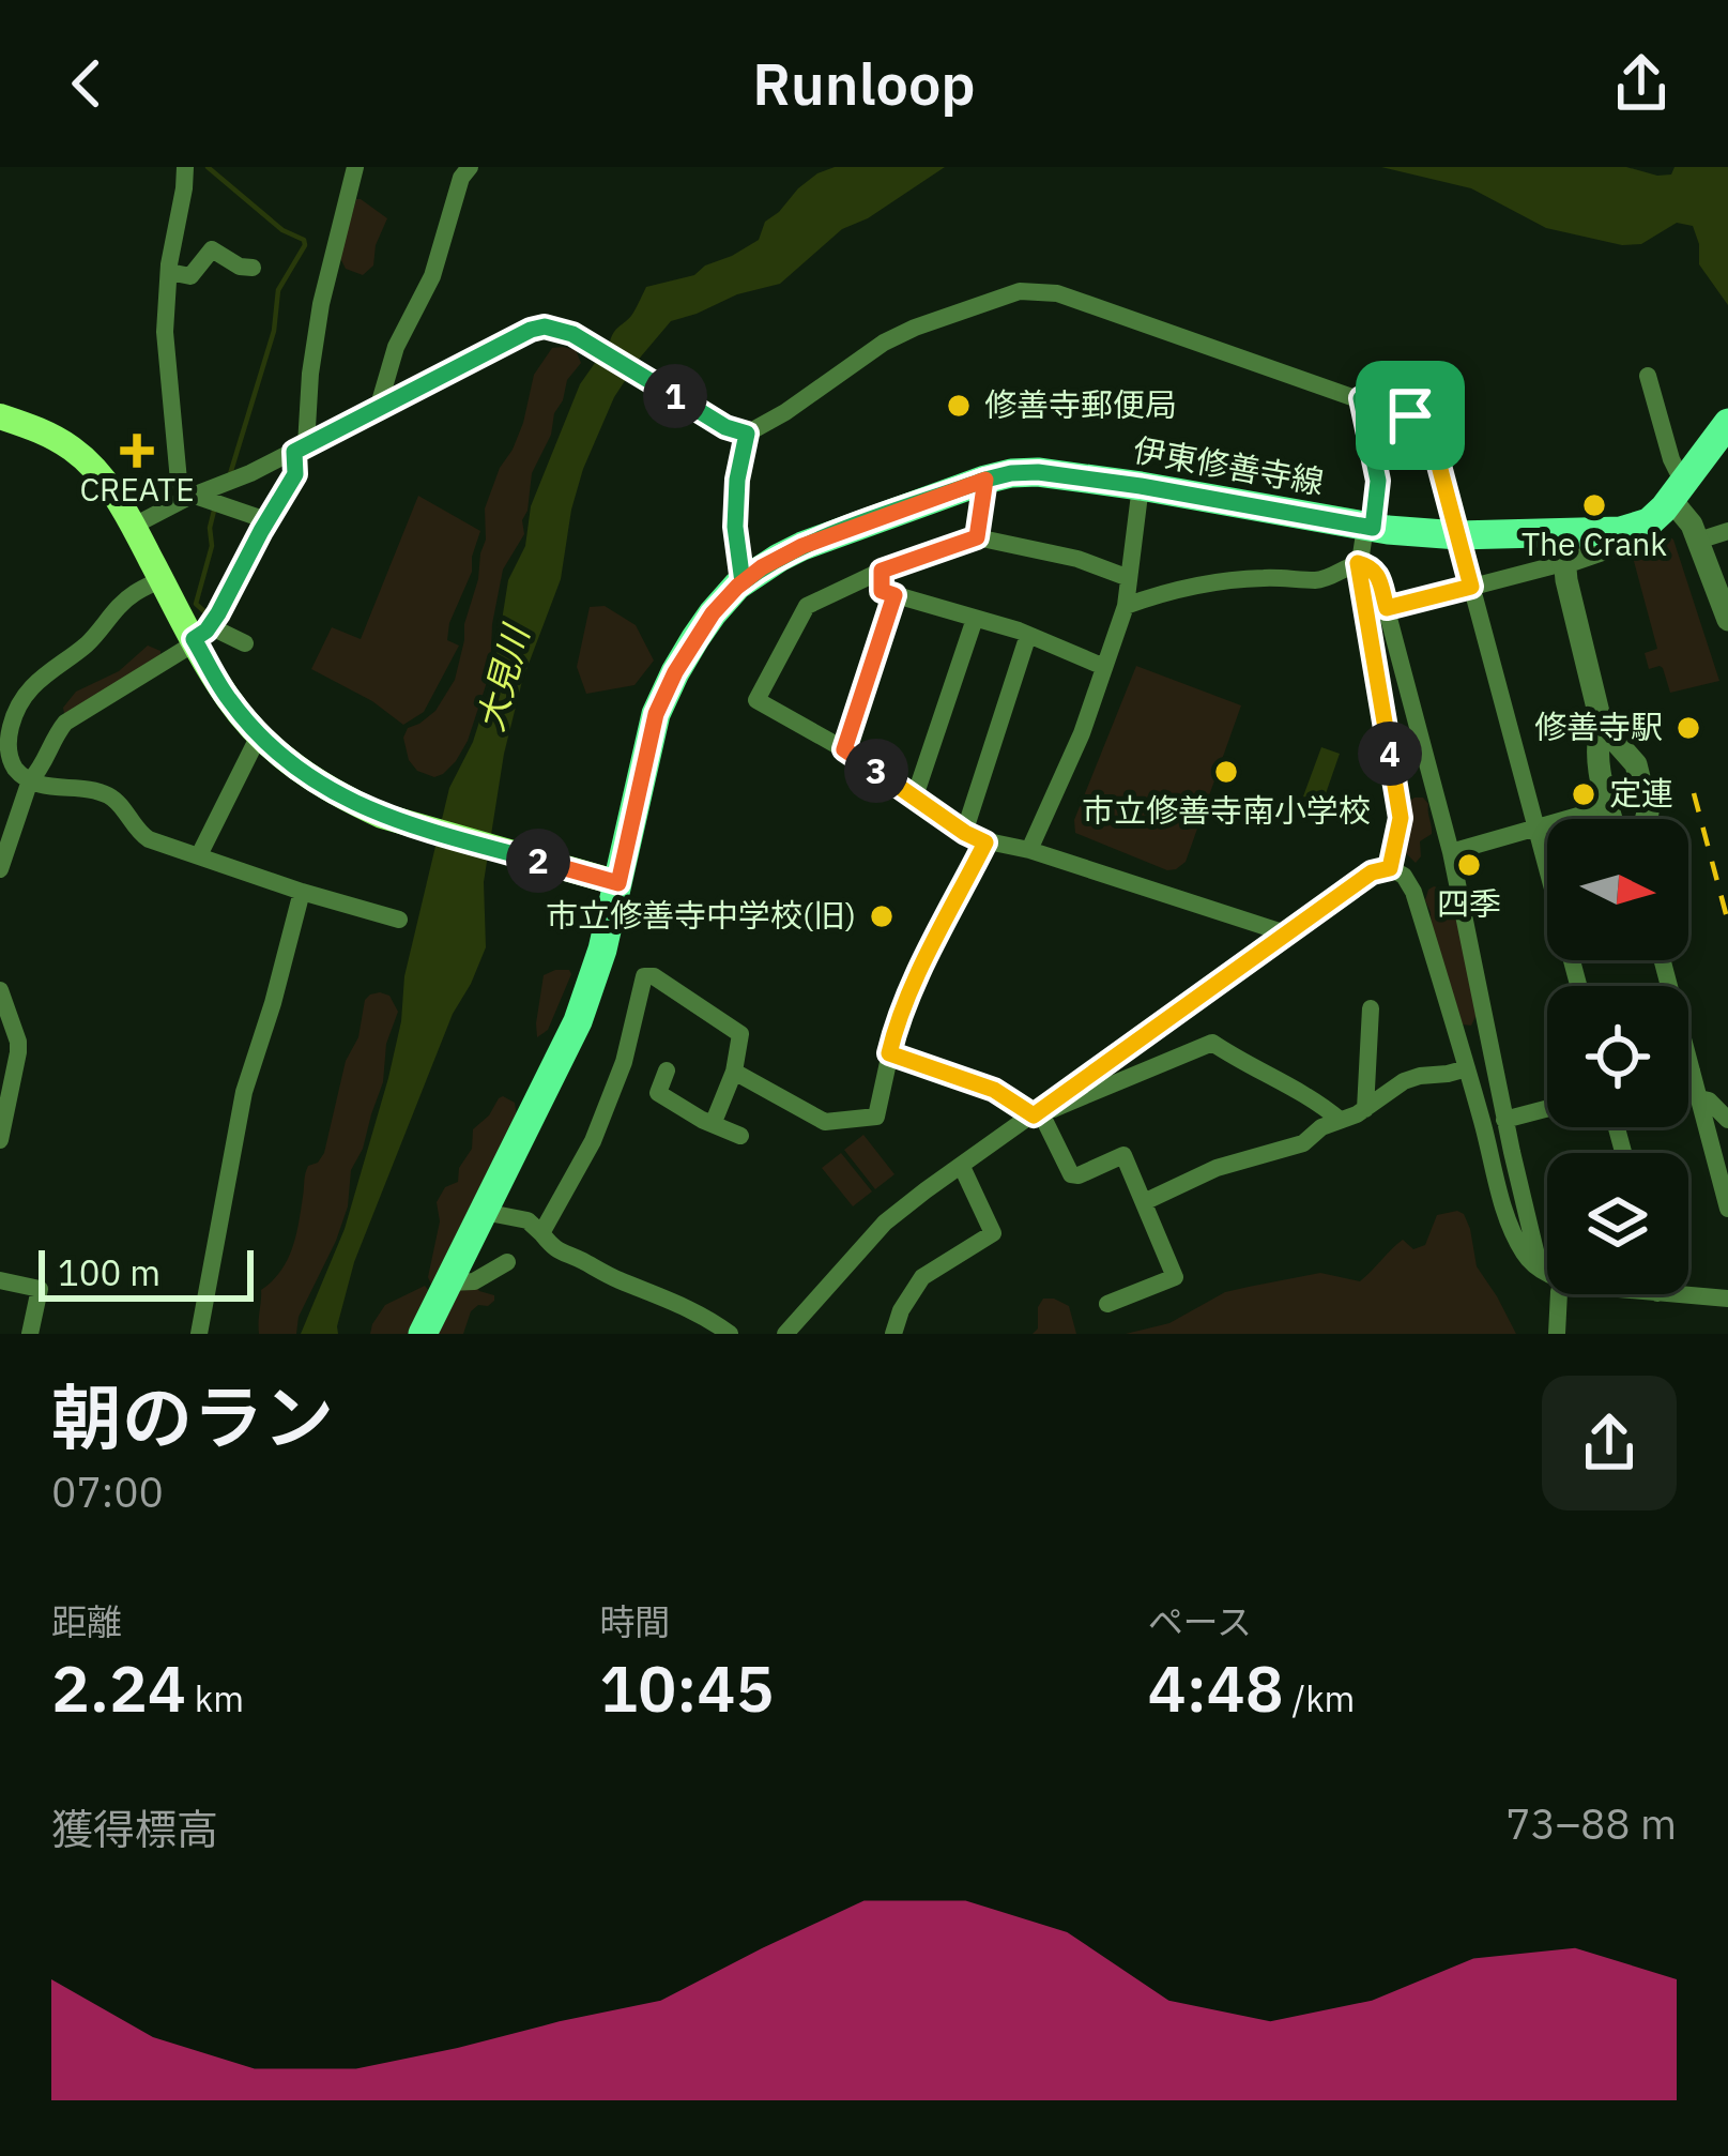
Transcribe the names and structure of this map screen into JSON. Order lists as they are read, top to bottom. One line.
{"streets":{"main road":["伊東修善寺線"]},"water":["大見川"],"places":{"other":["修善寺郵便局","The Crank","修善寺駅","市立修善寺南小学校","定連","四季","市立修善寺中学校(旧)"],"health":["CREATE"]},"scale_bar":"100 m","north":"right","page":{"header":"Runloop","pins":["1","4","3","2"],"scale":"100 m","heading":["朝のラン","07:00"],"stats":[["距離","2.24 km"],["時間","10:45"],["ペース","4:48 /km"]],"chart":["獲得標高","73–88 m"]}}
